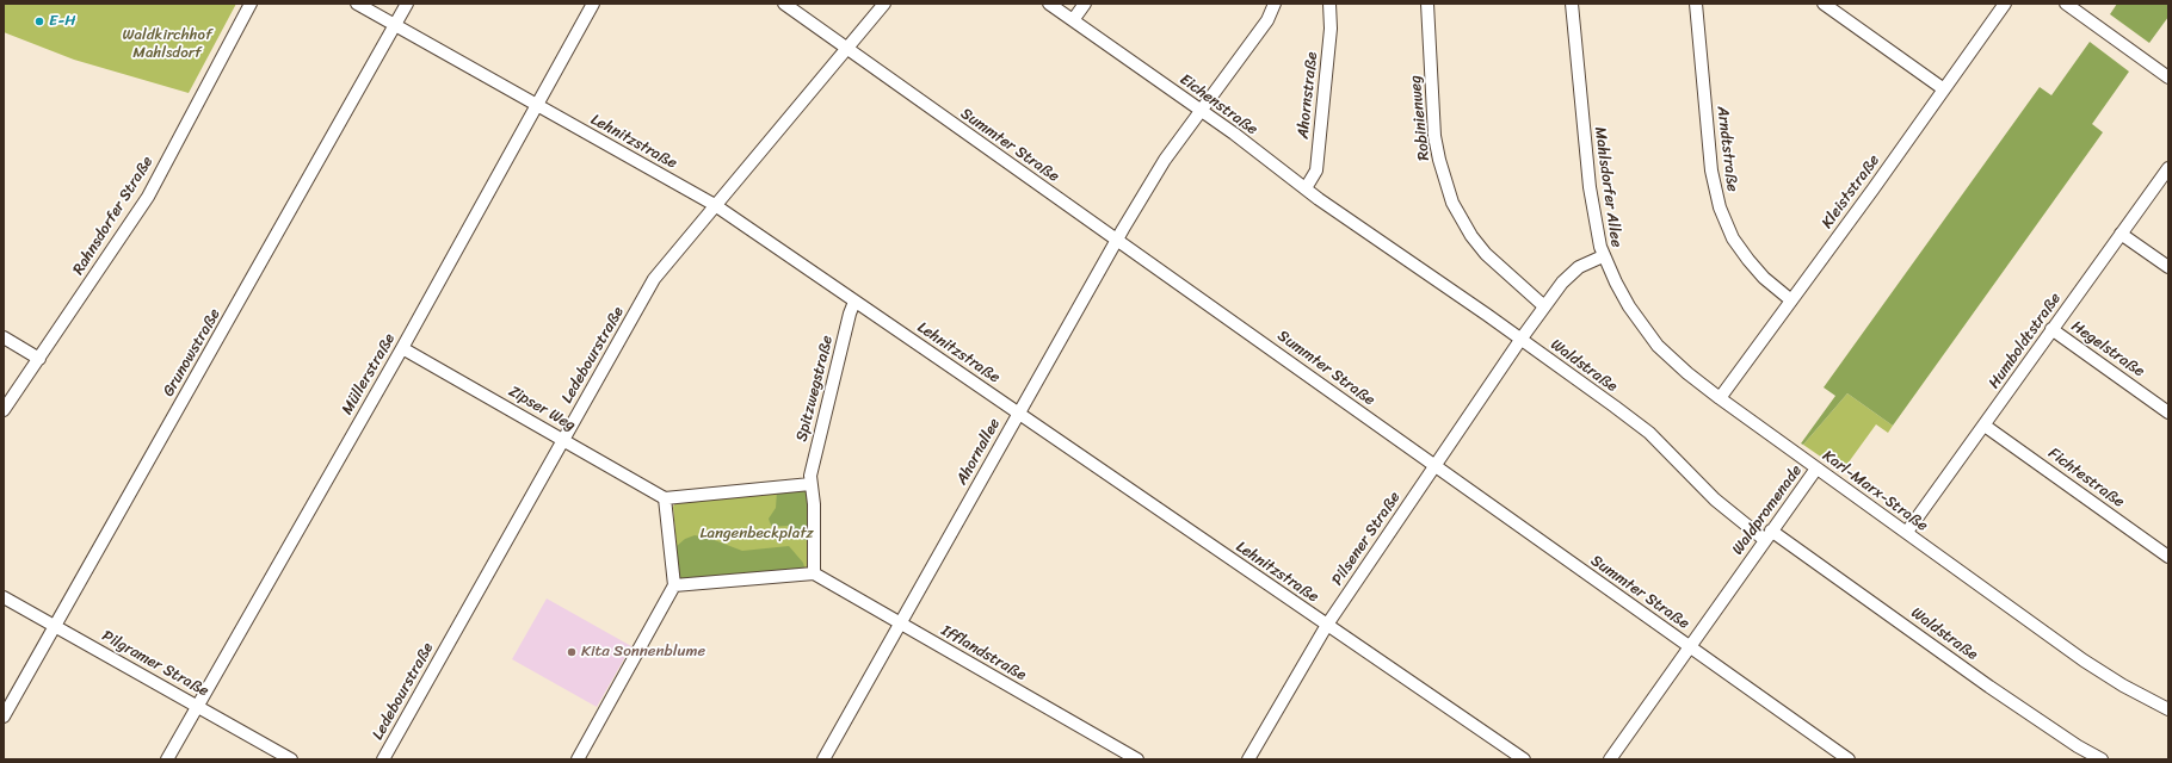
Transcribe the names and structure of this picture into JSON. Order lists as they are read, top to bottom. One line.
{"streets":{"street":["Ahornstraße","Eichenstraße","Robinienweg","Lehnitzstraße","Summter Straße","Arndtstraße","Mahlsdorfer Allee","Kleiststraße","Rahnsdorfer Straße","Humboldtstraße","Hegelstraße","Grunowstraße","Ledebourstraße","Waldstraße","Müllerstraße","Spitzwegstraße","Zipser Weg","Ahornallee","Fichtestraße","Karl-Marx-Straße","Waldpromenade","Pilsener Straße","Ifflandstraße","Pilgramer Straße"]},"crossings":[["Ahornstraße","Eichenstraße"],["Eichenstraße","Waldstraße"],["Eichenstraße","Ahornallee"],["Robinienweg","Mahlsdorfer Allee"],["Lehnitzstraße","Grunowstraße"],["Lehnitzstraße","Ledebourstraße"],["Lehnitzstraße","Müllerstraße"],["Lehnitzstraße","Spitzwegstraße"],["Lehnitzstraße","Ahornallee"],["Lehnitzstraße","Pilsener Straße"],["Summter Straße","Ledebourstraße"],["Summter Straße","Ahornallee"],["Summter Straße","Waldpromenade"],["Summter Straße","Pilsener Straße"],["Arndtstraße","Kleiststraße"],["Mahlsdorfer Allee","Waldstraße"],["Mahlsdorfer Allee","Karl-Marx-Straße"],["Mahlsdorfer Allee","Pilsener Straße"],["Kleiststraße","Karl-Marx-Straße"],["Humboldtstraße","Hegelstraße"],["Humboldtstraße","Fichtestraße"],["Humboldtstraße","Karl-Marx-Straße"],["Grunowstraße","Pilgramer Straße"],["Ledebourstraße","Zipser Weg"],["Waldstraße","Waldpromenade"],["Müllerstraße","Zipser Weg"],["Müllerstraße","Pilgramer Straße"],["Ahornallee","Ifflandstraße"],["Karl-Marx-Straße","Waldpromenade"]],"parks":["Waldkirchhof Mahlsdorf","Langenbeckplatz"],"places":["E-H","Kita Sonnenblume"]}
